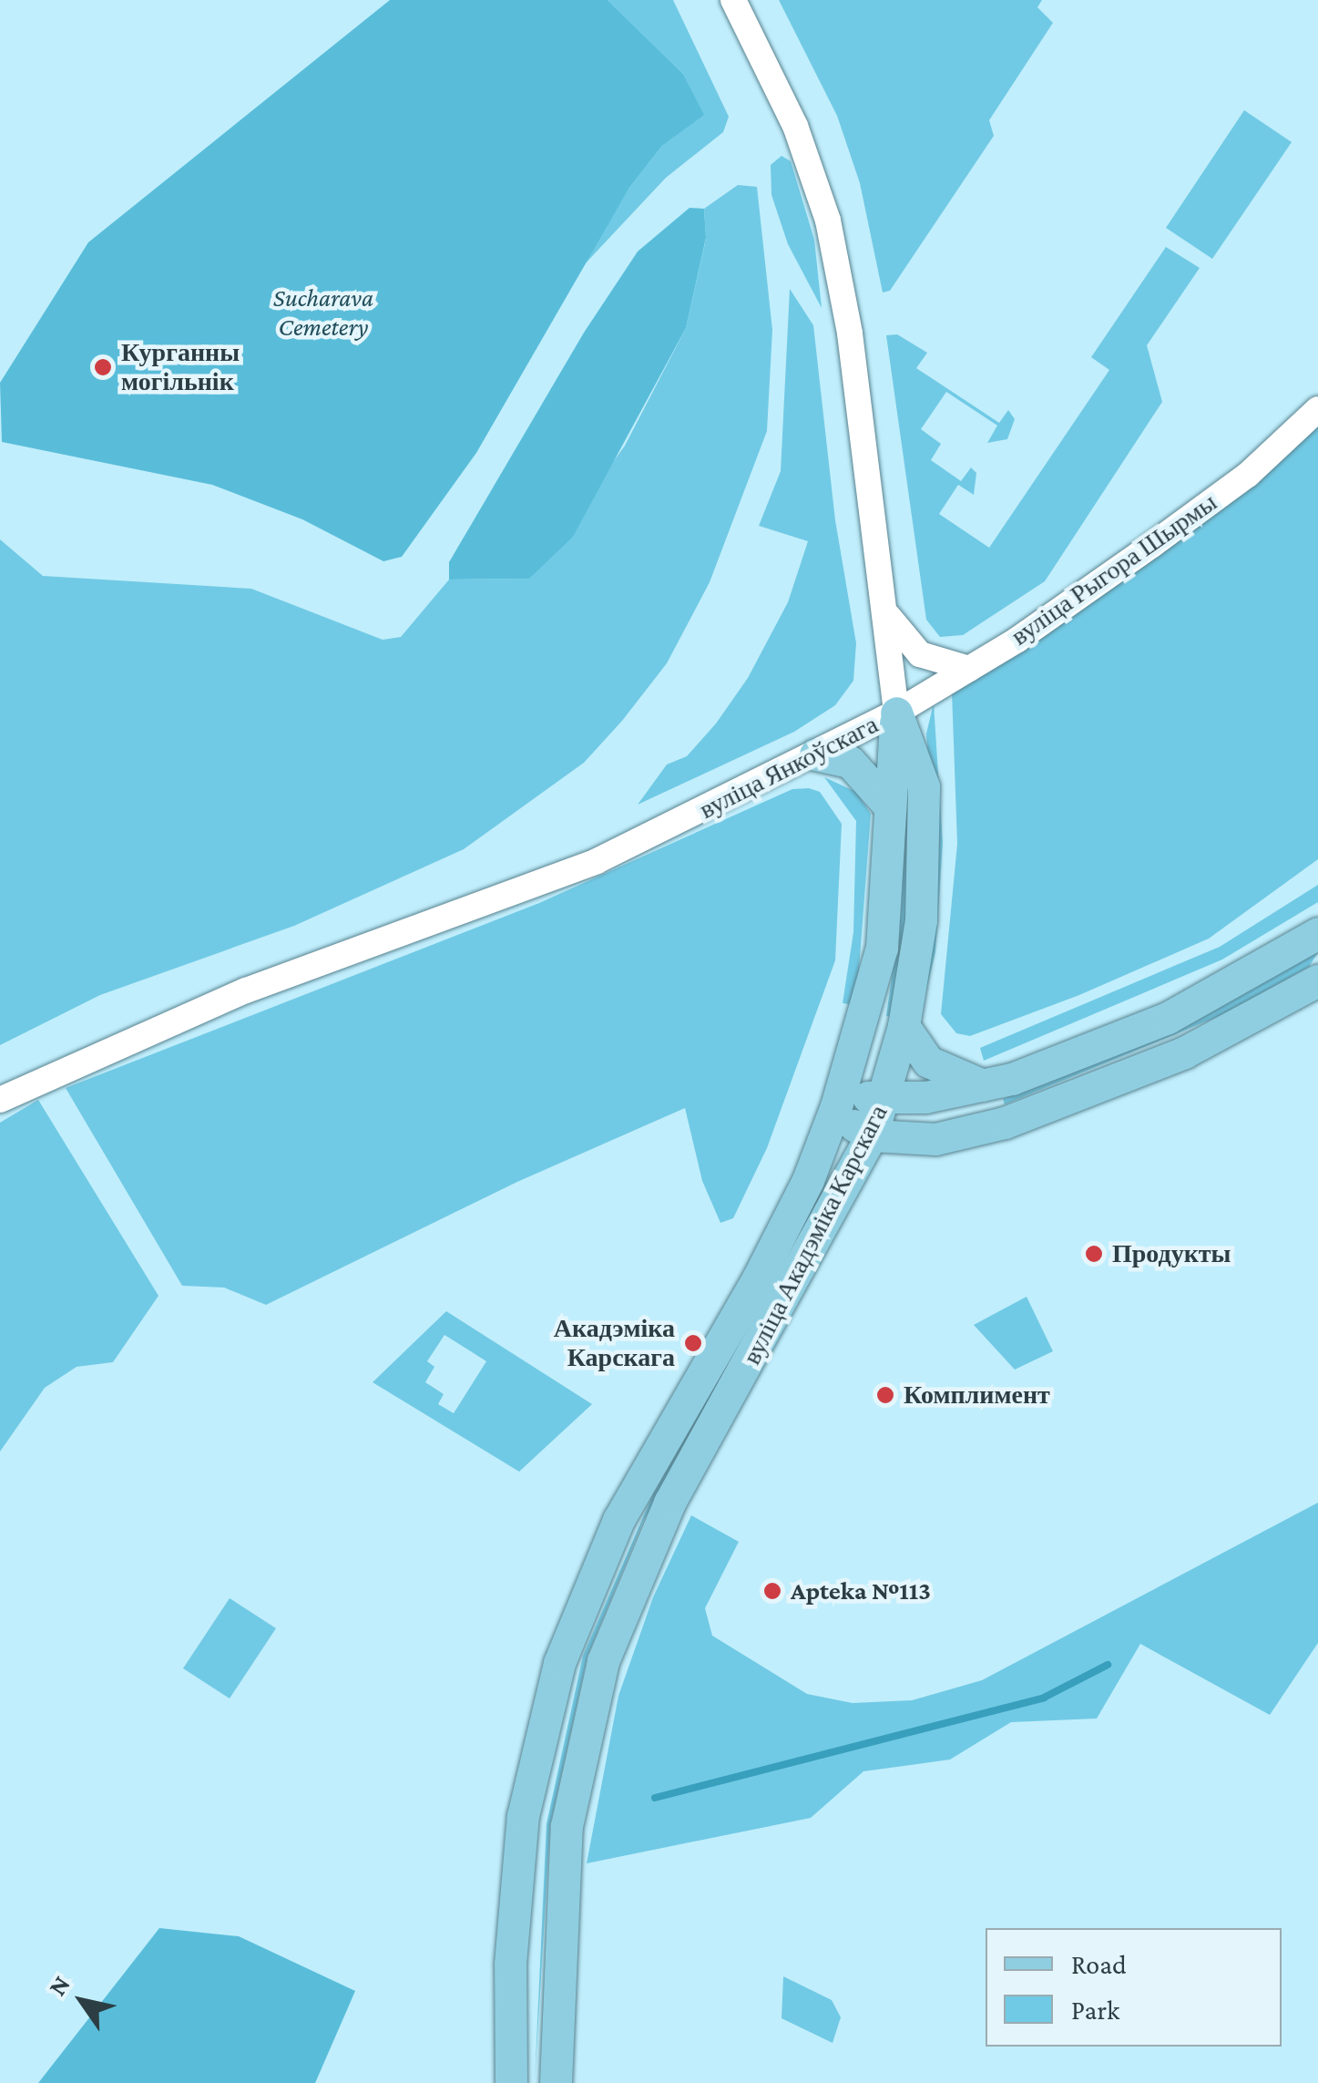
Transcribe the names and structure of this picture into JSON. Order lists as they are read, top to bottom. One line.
{"streets":{"main road":["вуліца Акадэміка Карскага"],"street":["вуліца Рыгора Шырмы","вуліца Янкоўскага"]},"crossings":[["вуліца Рыгора Шырмы","вуліца Янкоўскага"],["вуліца Рыгора Шырмы","вуліца Акадэміка Карскага"],["вуліца Янкоўскага","вуліца Акадэміка Карскага"]],"parks":["Sucharava Cemetery"],"places":["Курганны могільнік","Продукты","Акадэміка Карскага","Комплимент","Apteka №113"],"legend":["Road","Park"],"north":"top left"}
